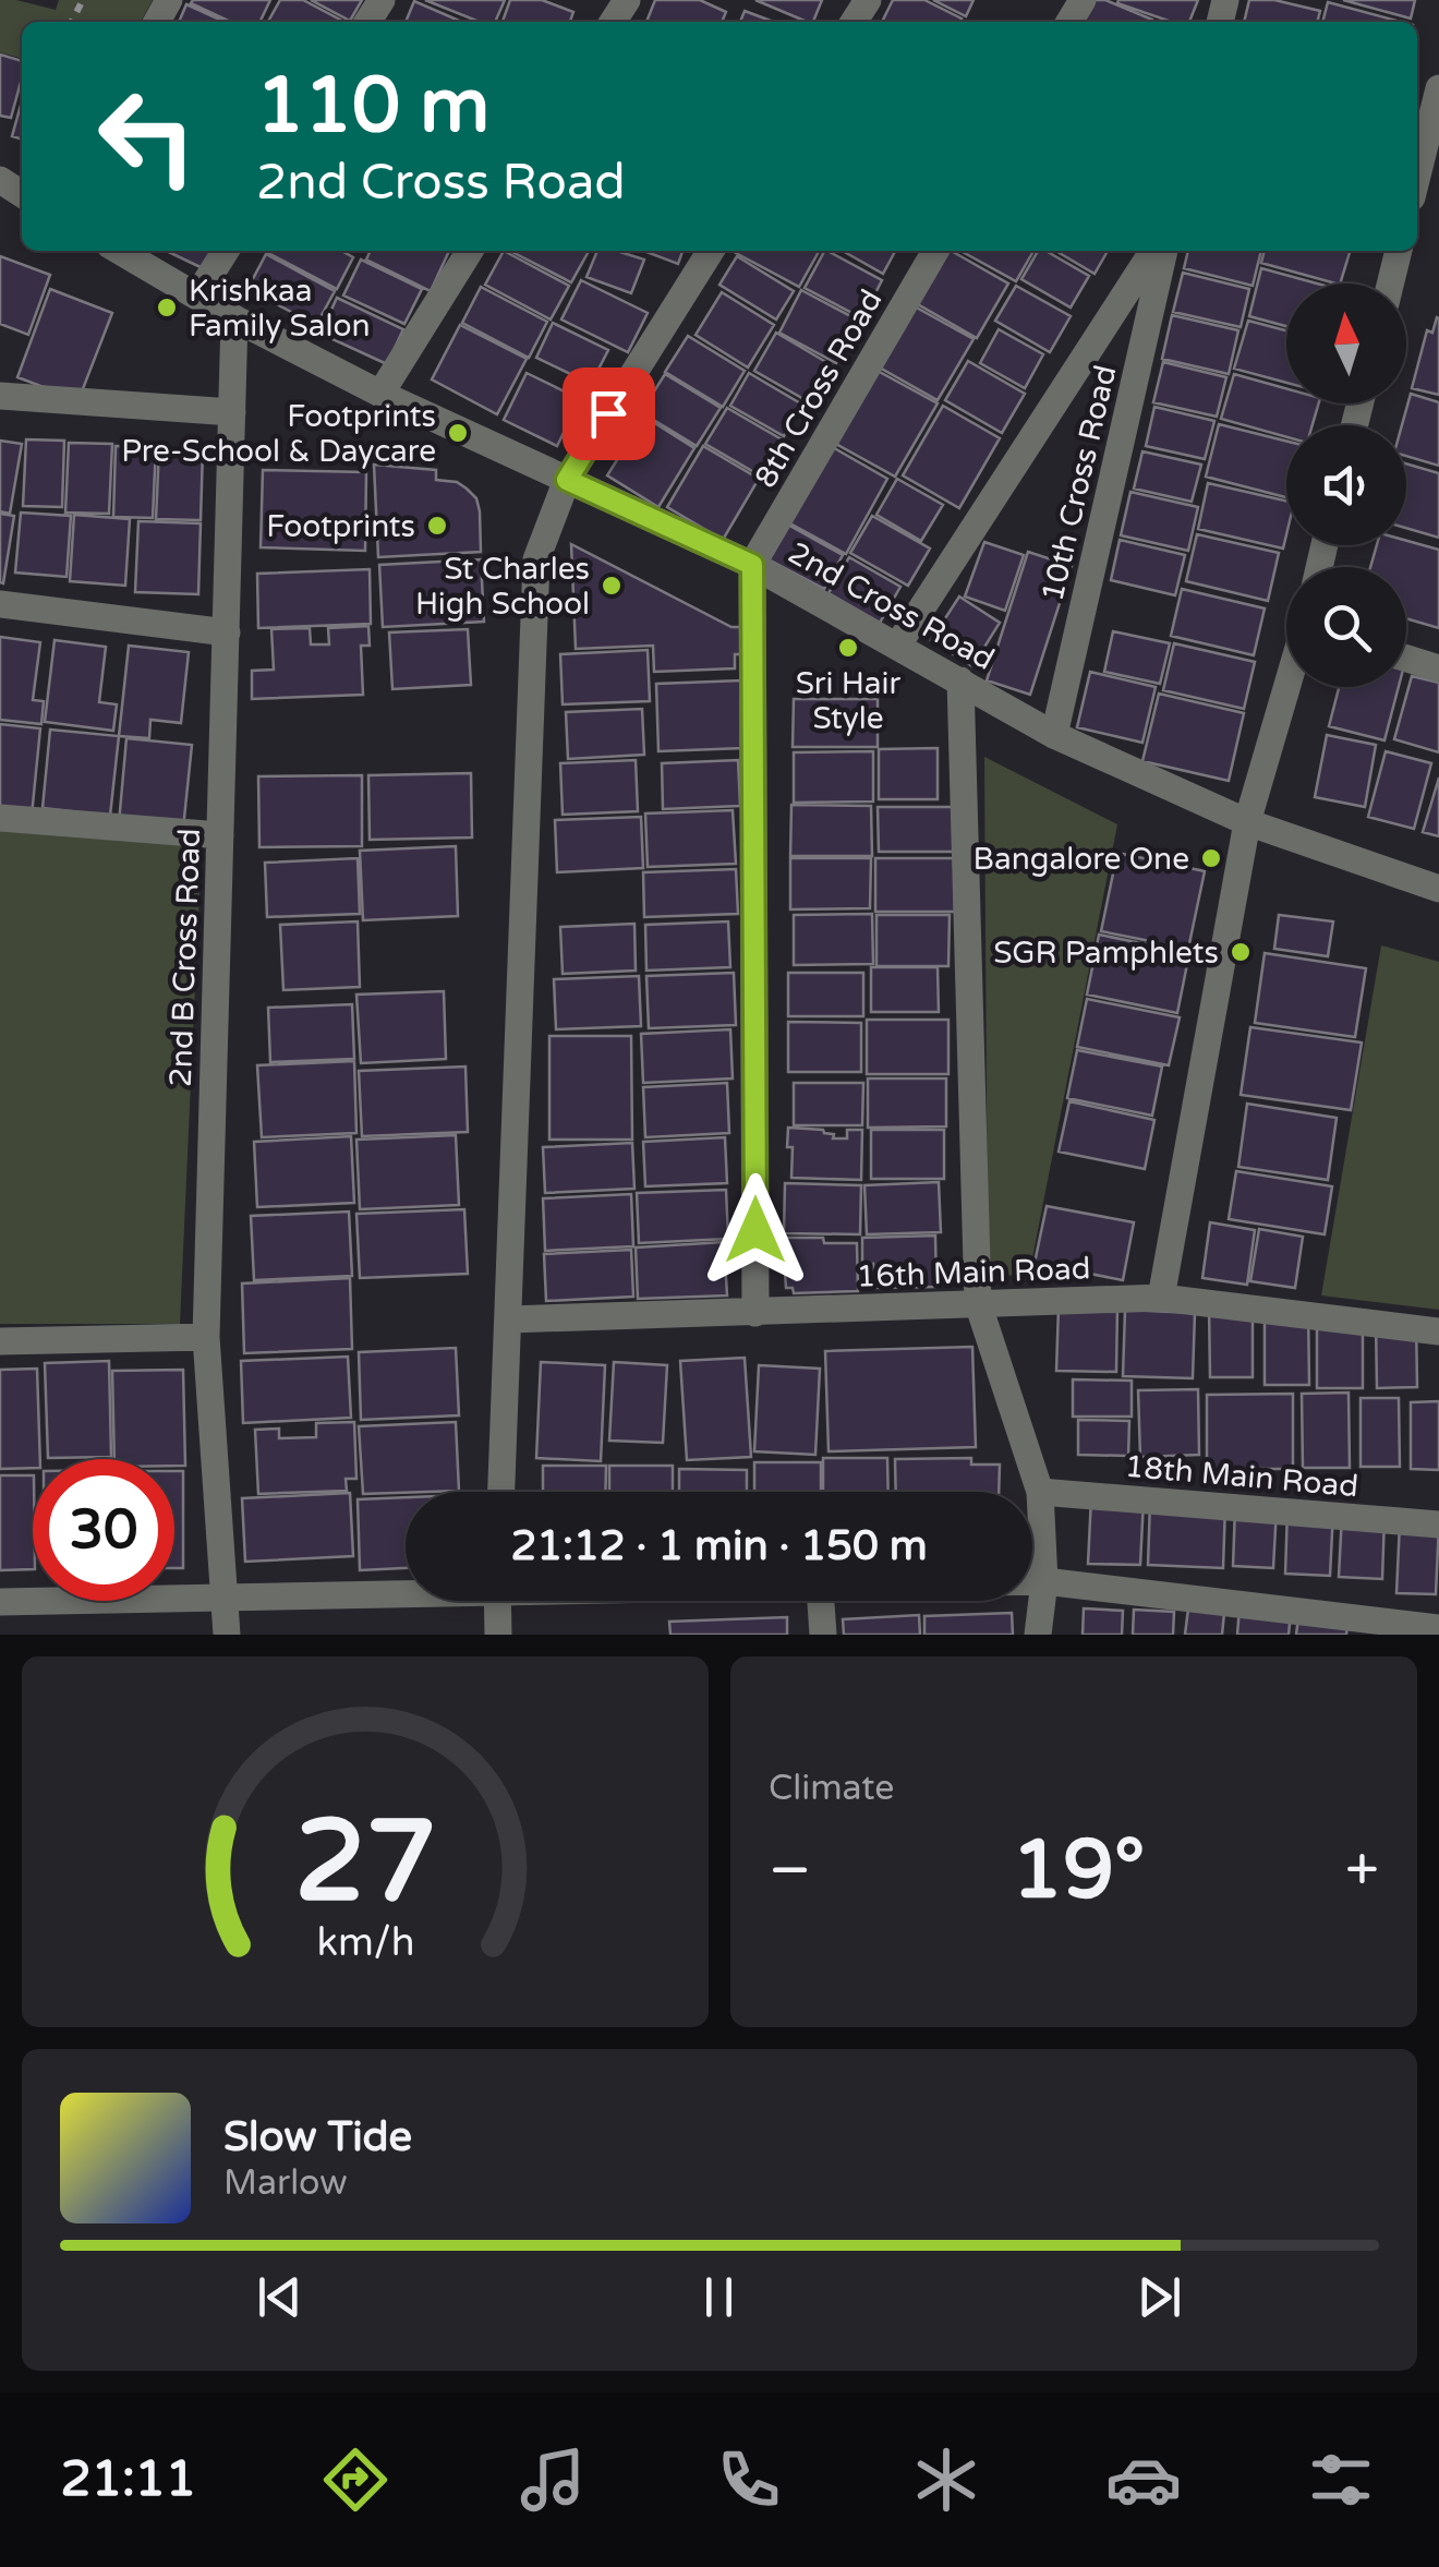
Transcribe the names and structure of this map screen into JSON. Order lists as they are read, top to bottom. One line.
{"streets":{"street":["8th Cross Road","10th Cross Road","2nd Cross Road","2nd B Cross Road","16th Main Road","18th Main Road"]},"crossings":[["8th Cross Road","2nd Cross Road"],["10th Cross Road","2nd Cross Road"],["2nd Cross Road","2nd B Cross Road"]],"places":["Krishkaa Family Salon","Footprints Pre-School & Daycare","Footprints","St Charles High School","Sri Hair Style","Bangalore One","SGR Pamphlets"],"north":"top","page":{"turn":["110 m","2nd Cross Road"],"limit":"30","trip":"21:12 · 1 min · 150 m","tile":"Climate","heat":["−","19°","+"],"song":["Slow Tide","Marlow"],"tabs":"21:11","gauge":["27","km/h"]}}
